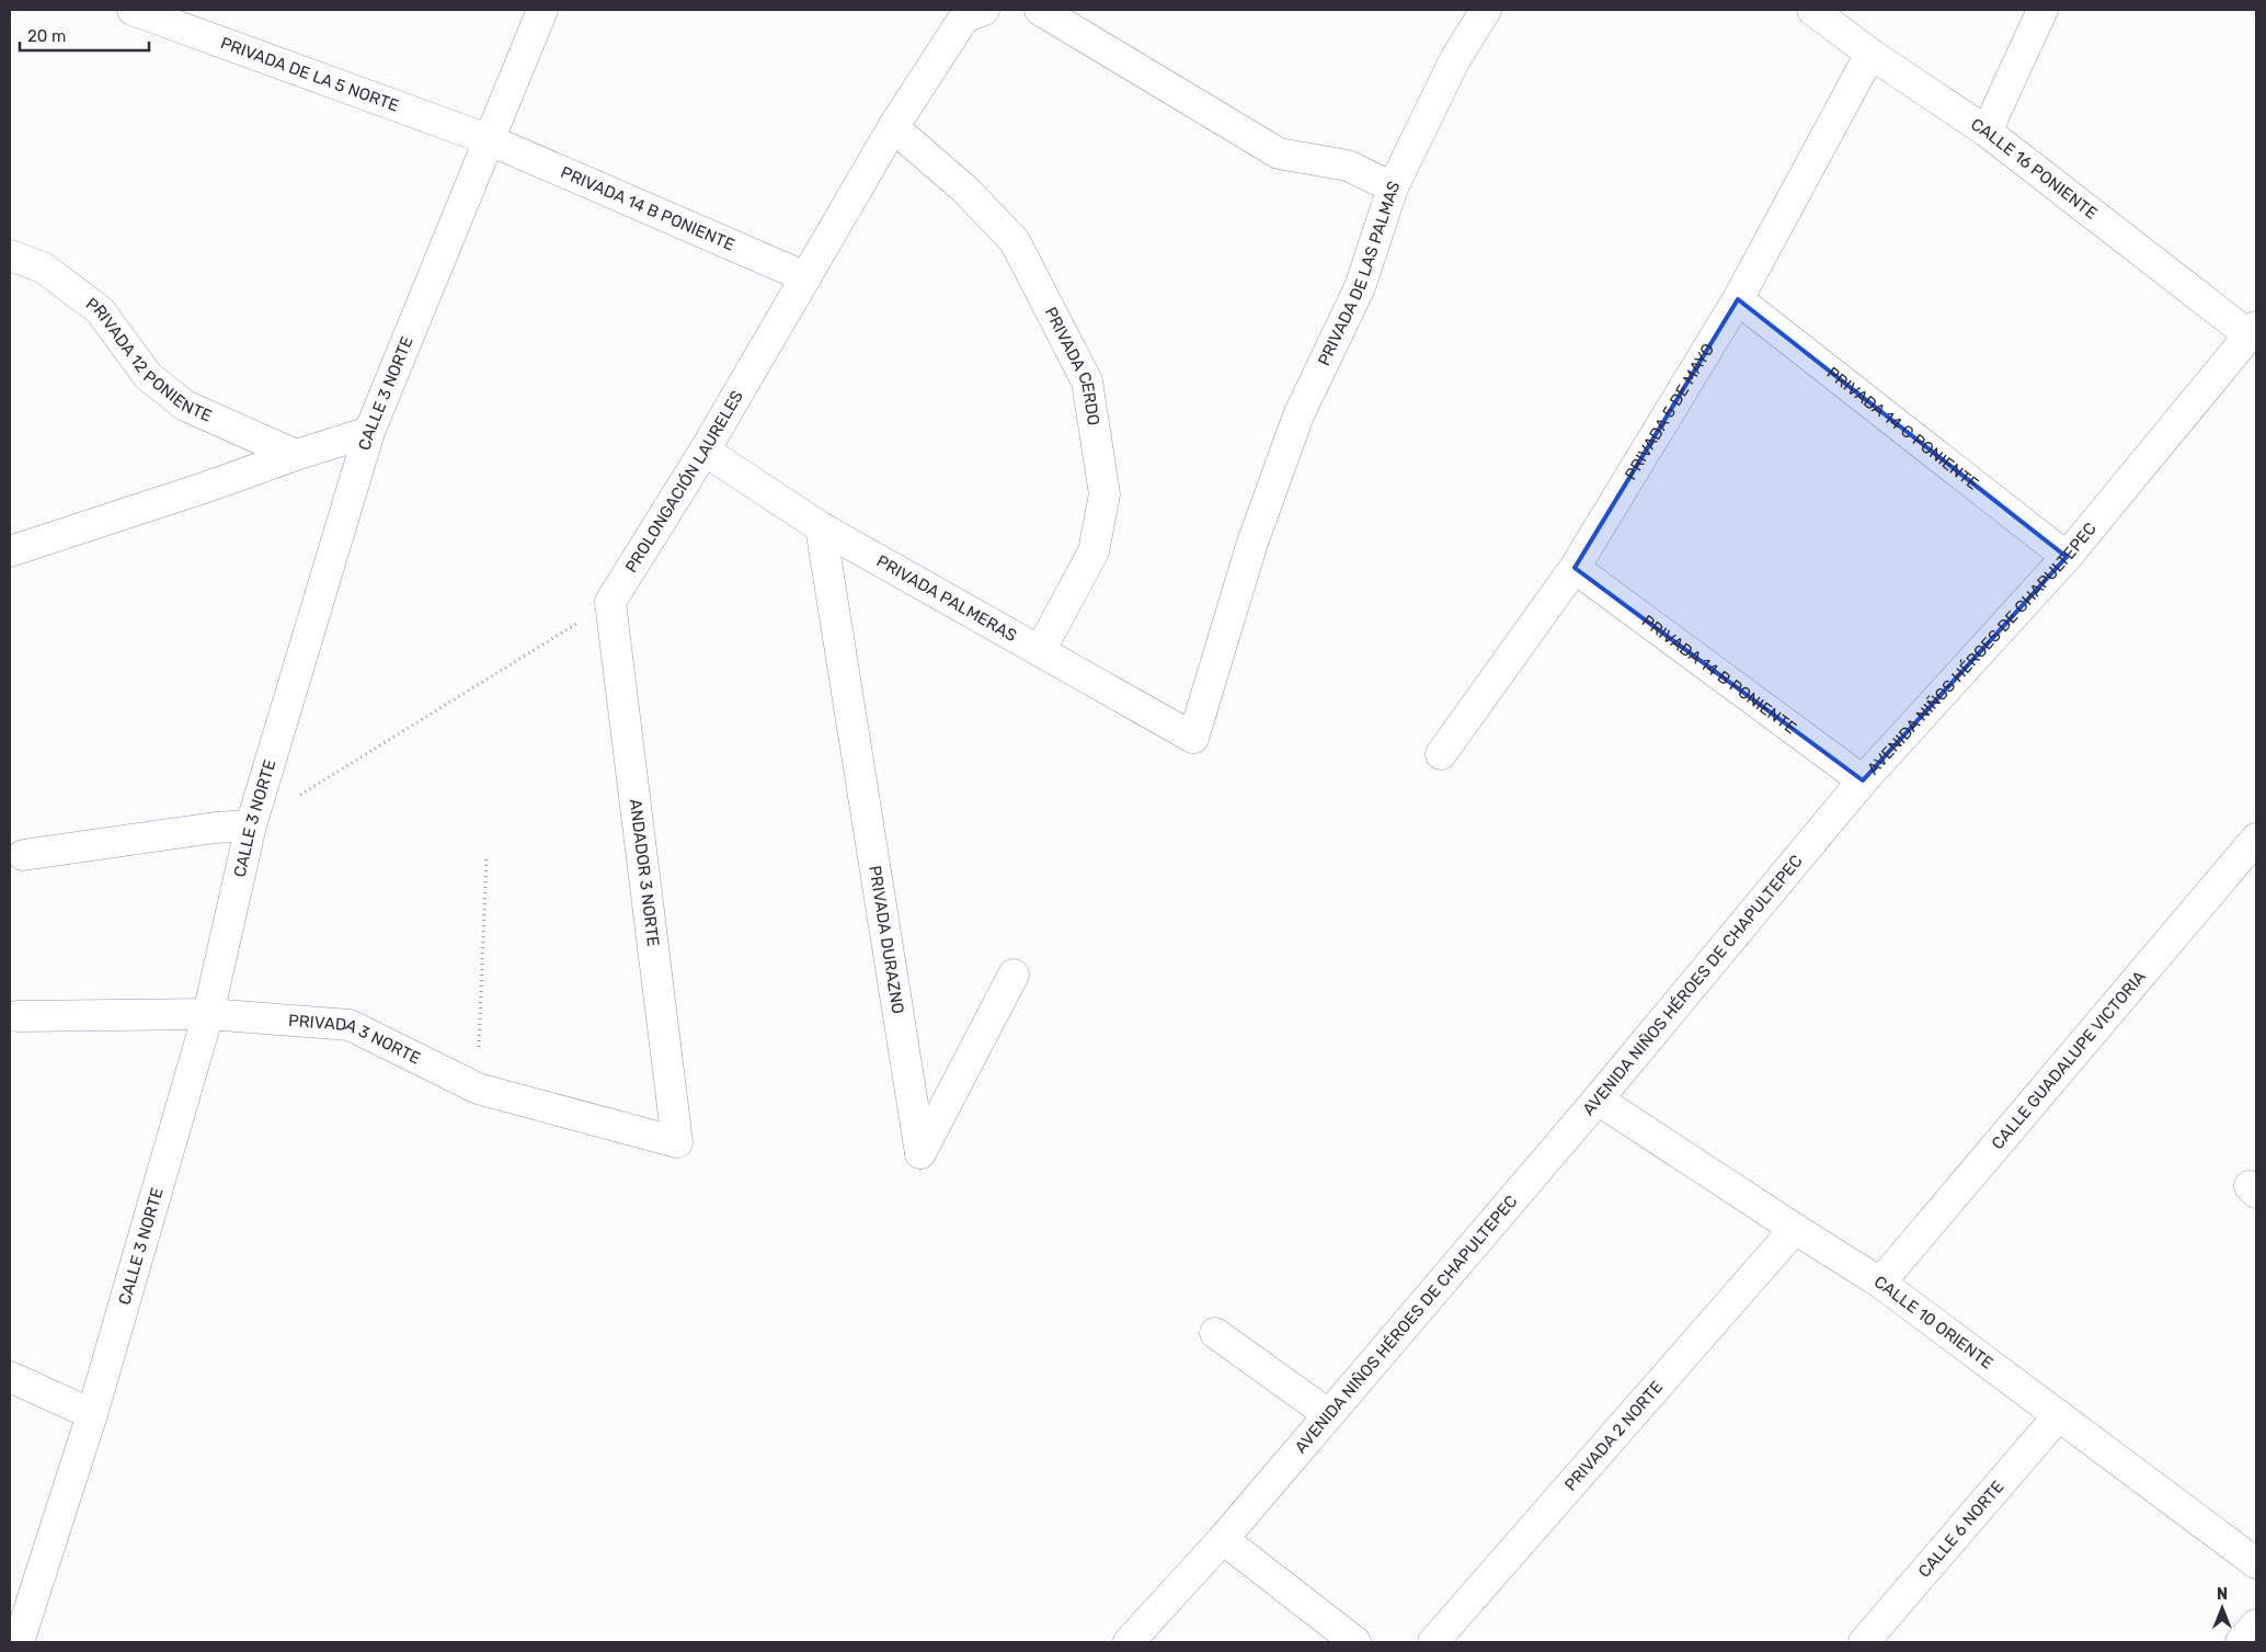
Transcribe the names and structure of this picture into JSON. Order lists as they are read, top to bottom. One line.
{"streets":{"street":["PRIVADA DE LA 5 NORTE","CALLE 16 PONIENTE","PRIVADA 14 B PONIENTE","PRIVADA DE LAS PALMAS","PRIVADA 12 PONIENTE","PRIVADA CERDO","CALLE 3 NORTE","PRIVADA 5 DE MAYO","PRIVADA 14 C PONIENTE","PROLONGACIÓN LAURELES","PRIVADA PALMERAS","AVENIDA NIÑOS HÉROES DE CHAPULTEPEC","ANDADOR 3 NORTE","PRIVADA DURAZNO","PRIVADA 3 NORTE","CALLE GUADALUPE VICTORIA","CALLE 10 ORIENTE","PRIVADA 2 NORTE","CALLE 6 NORTE"]},"crossings":[["PRIVADA DE LA 5 NORTE","PRIVADA 14 B PONIENTE"],["PRIVADA DE LA 5 NORTE","CALLE 3 NORTE"],["CALLE 16 PONIENTE","PRIVADA 5 DE MAYO"],["CALLE 16 PONIENTE","AVENIDA NIÑOS HÉROES DE CHAPULTEPEC"],["PRIVADA 14 B PONIENTE","CALLE 3 NORTE"],["PRIVADA 14 B PONIENTE","PRIVADA 5 DE MAYO"],["PRIVADA 14 B PONIENTE","PROLONGACIÓN LAURELES"],["PRIVADA 14 B PONIENTE","AVENIDA NIÑOS HÉROES DE CHAPULTEPEC"],["PRIVADA DE LAS PALMAS","PRIVADA PALMERAS"],["PRIVADA CERDO","PROLONGACIÓN LAURELES"],["PRIVADA CERDO","PRIVADA PALMERAS"],["CALLE 3 NORTE","PRIVADA 3 NORTE"],["PRIVADA 5 DE MAYO","PRIVADA 14 C PONIENTE"],["PRIVADA 14 C PONIENTE","AVENIDA NIÑOS HÉROES DE CHAPULTEPEC"],["PROLONGACIÓN LAURELES","PRIVADA PALMERAS"],["PROLONGACIÓN LAURELES","ANDADOR 3 NORTE"],["PRIVADA PALMERAS","PRIVADA DURAZNO"],["AVENIDA NIÑOS HÉROES DE CHAPULTEPEC","CALLE 10 ORIENTE"],["ANDADOR 3 NORTE","PRIVADA 3 NORTE"],["CALLE GUADALUPE VICTORIA","CALLE 10 ORIENTE"],["CALLE 10 ORIENTE","PRIVADA 2 NORTE"],["CALLE 10 ORIENTE","CALLE 6 NORTE"]],"scale_bar":"20 m","north":"top"}
